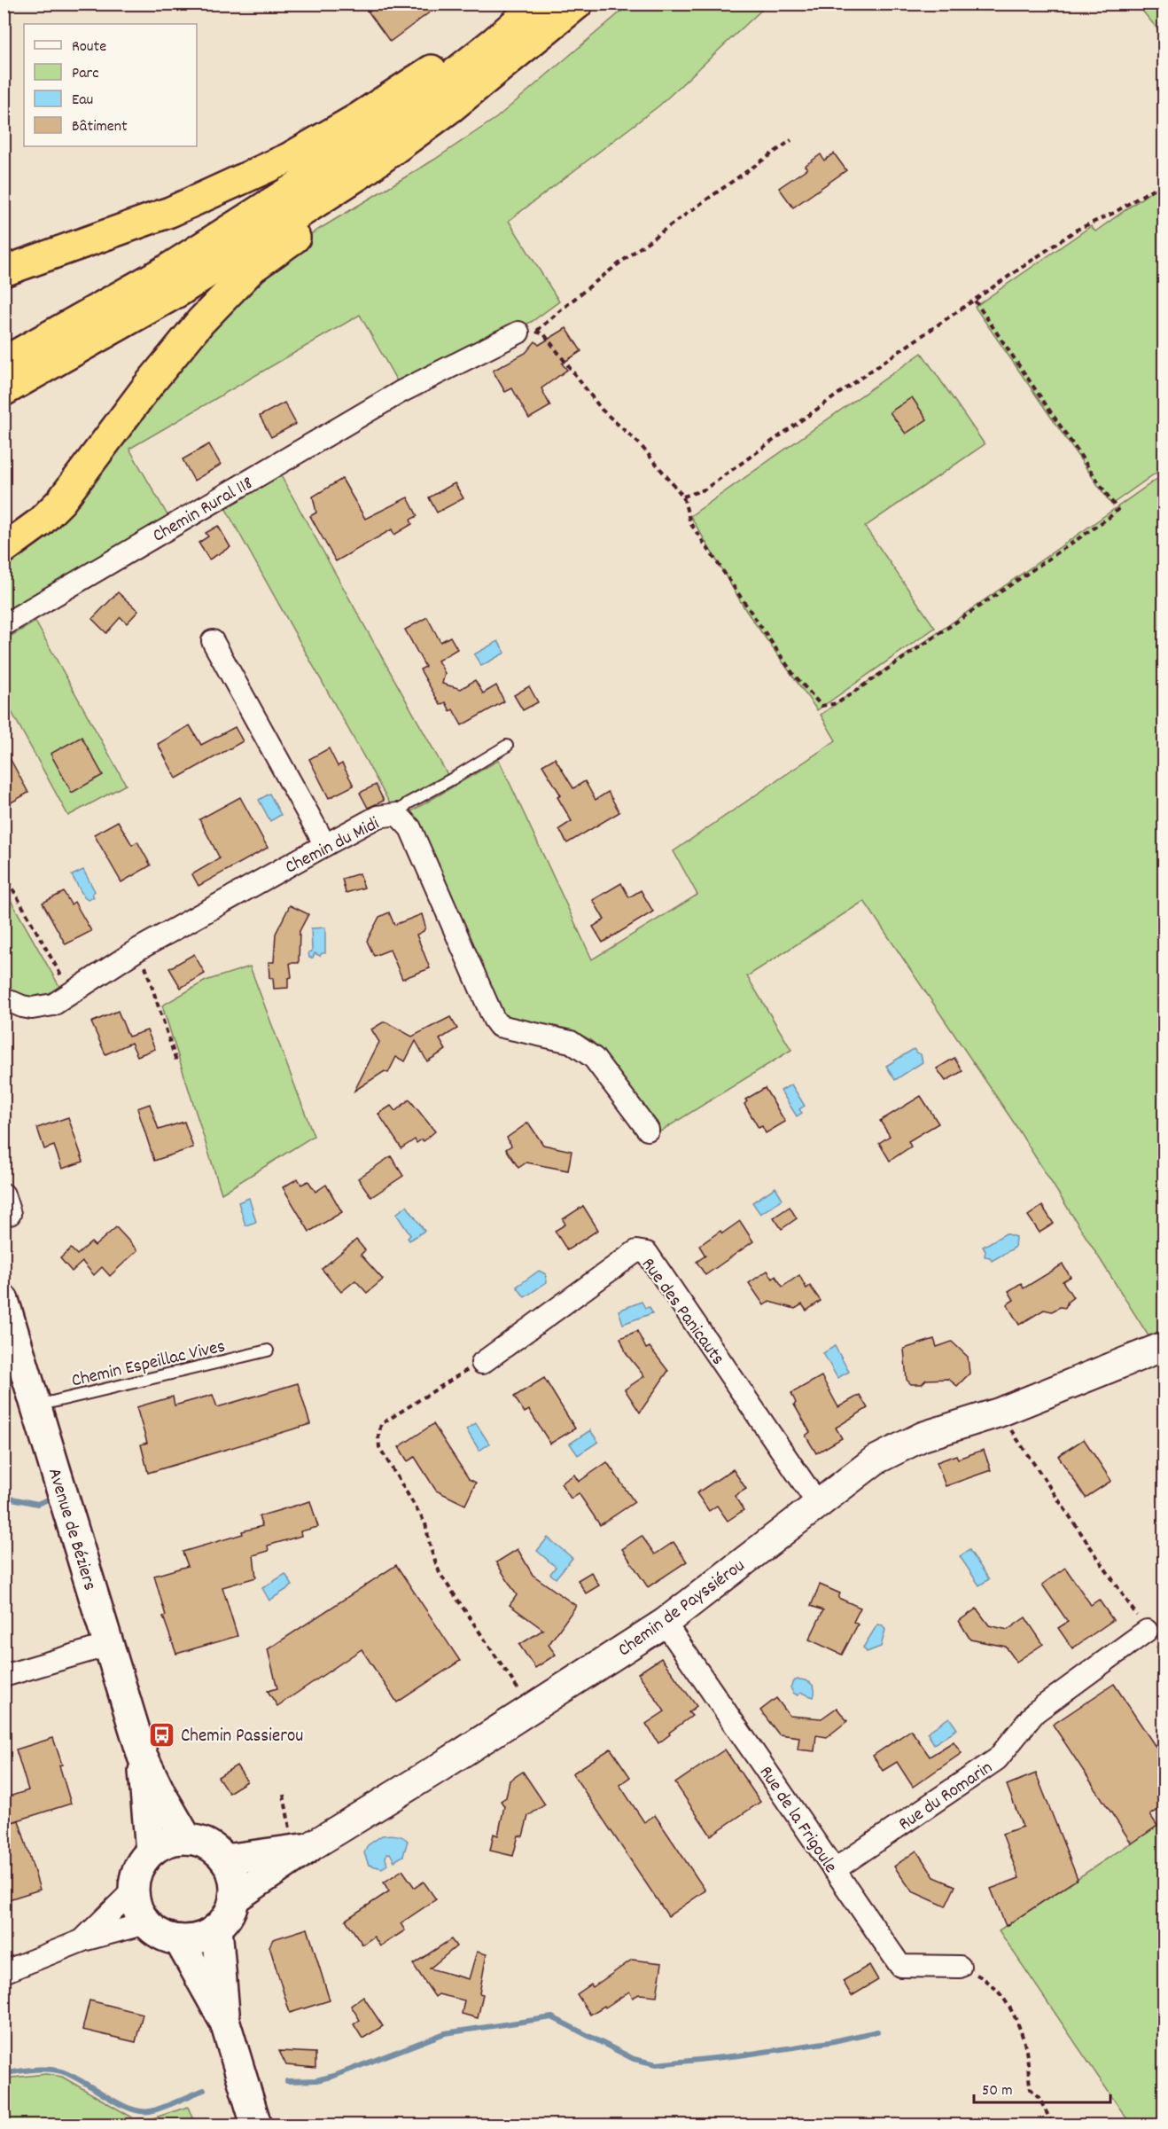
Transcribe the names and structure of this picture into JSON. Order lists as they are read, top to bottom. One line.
{"streets":{"main road":["Avenue de Béziers","Chemin de Payssiérou"],"street":["Chemin Rural 118","Chemin du Midi","Rue des Panicauts","Rue du Romarin","Rue de la Frigoule"],"lane":["Chemin Espeillac Vives"]},"crossings":[["Rue des Panicauts","Chemin de Payssiérou"],["Chemin Espeillac Vives","Avenue de Béziers"],["Avenue de Béziers","Chemin de Payssiérou"],["Chemin de Payssiérou","Rue de la Frigoule"],["Rue du Romarin","Rue de la Frigoule"]],"places":{"bus stop":["Chemin Passierou"]},"legend":["Route","Parc","Eau","Bâtiment"],"scale_bar":"50 m"}
